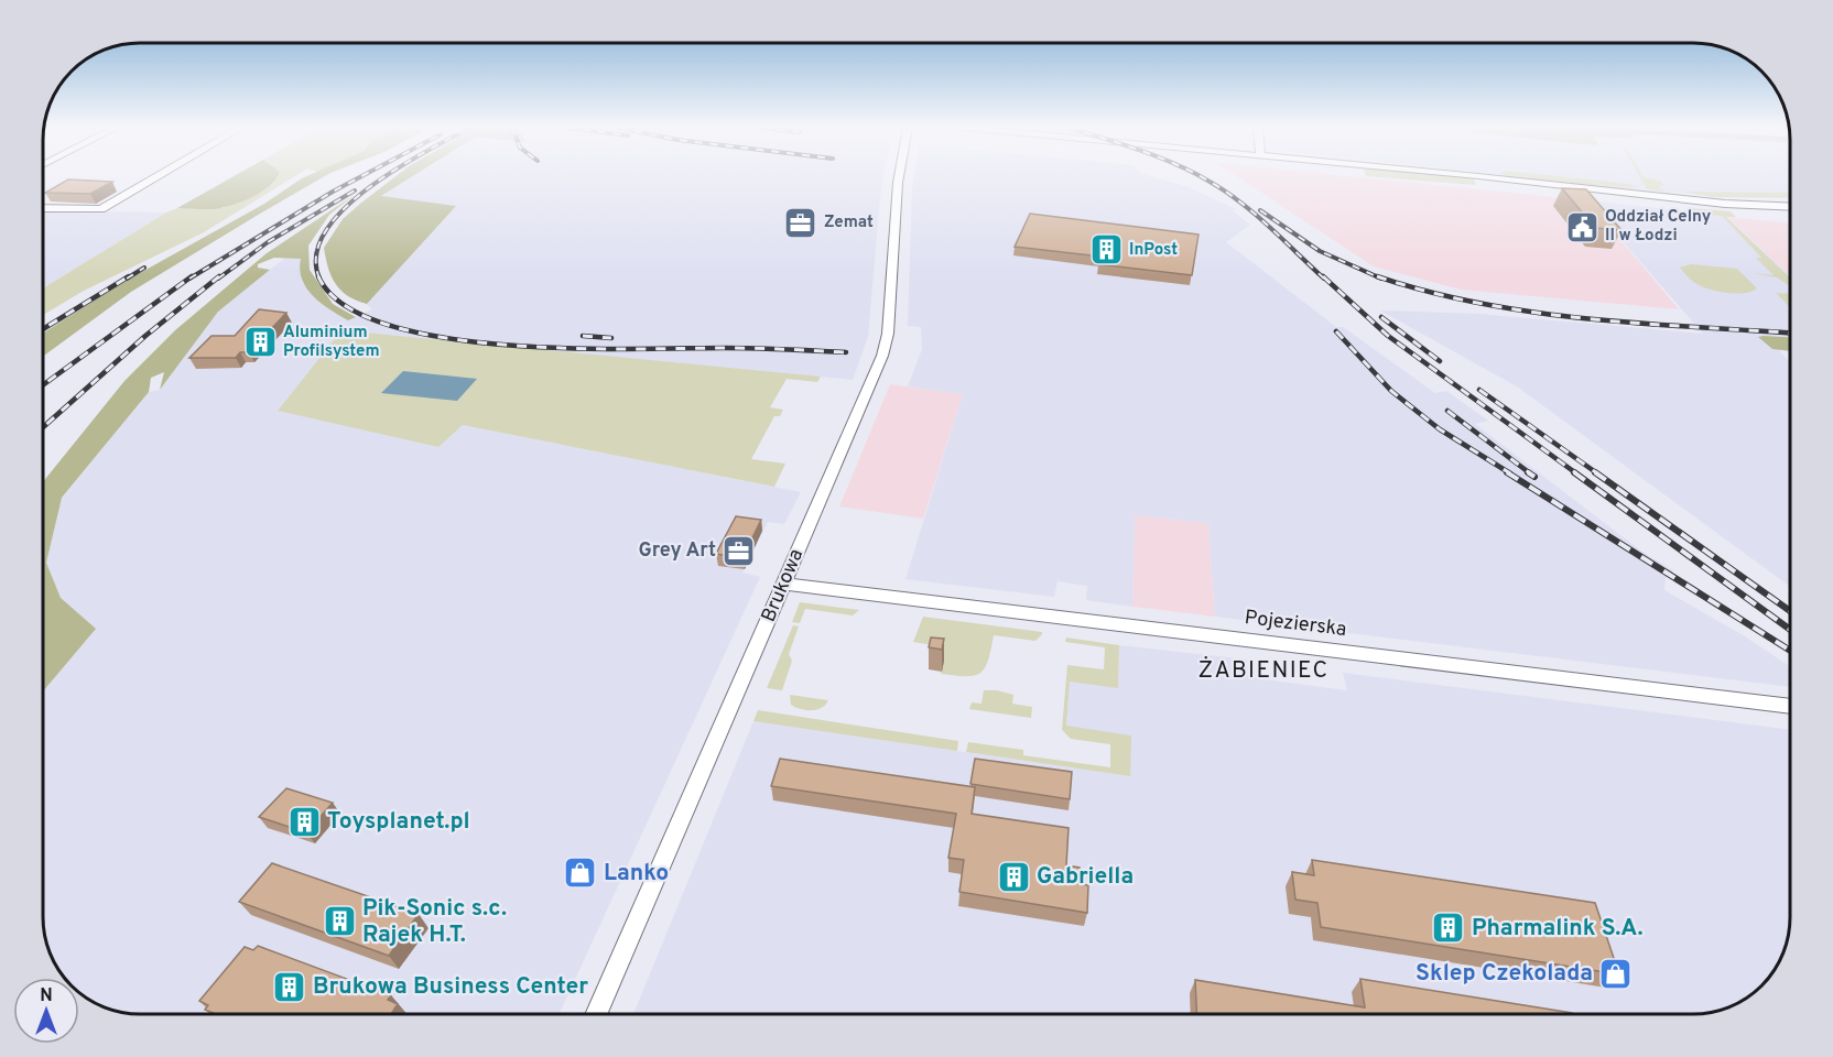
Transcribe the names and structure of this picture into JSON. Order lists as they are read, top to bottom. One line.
{"streets":{"street":["Brukowa","Pojezierska"]},"crossings":[["Brukowa","Pojezierska"]],"districts":["ŻABIENIEC"],"places":{"office":["Zemat","Grey Art"],"public building":["Oddział Celny II w Łodzi"],"building":["InPost","Aluminium Profilsystem","Toysplanet.pl","Gabriella","Pik-Sonic s.c. Rajek H.T.","Pharmalink S.A.","Brukowa Business Center"],"shop":["Lanko","Sklep Czekolada"]},"north":"top"}
